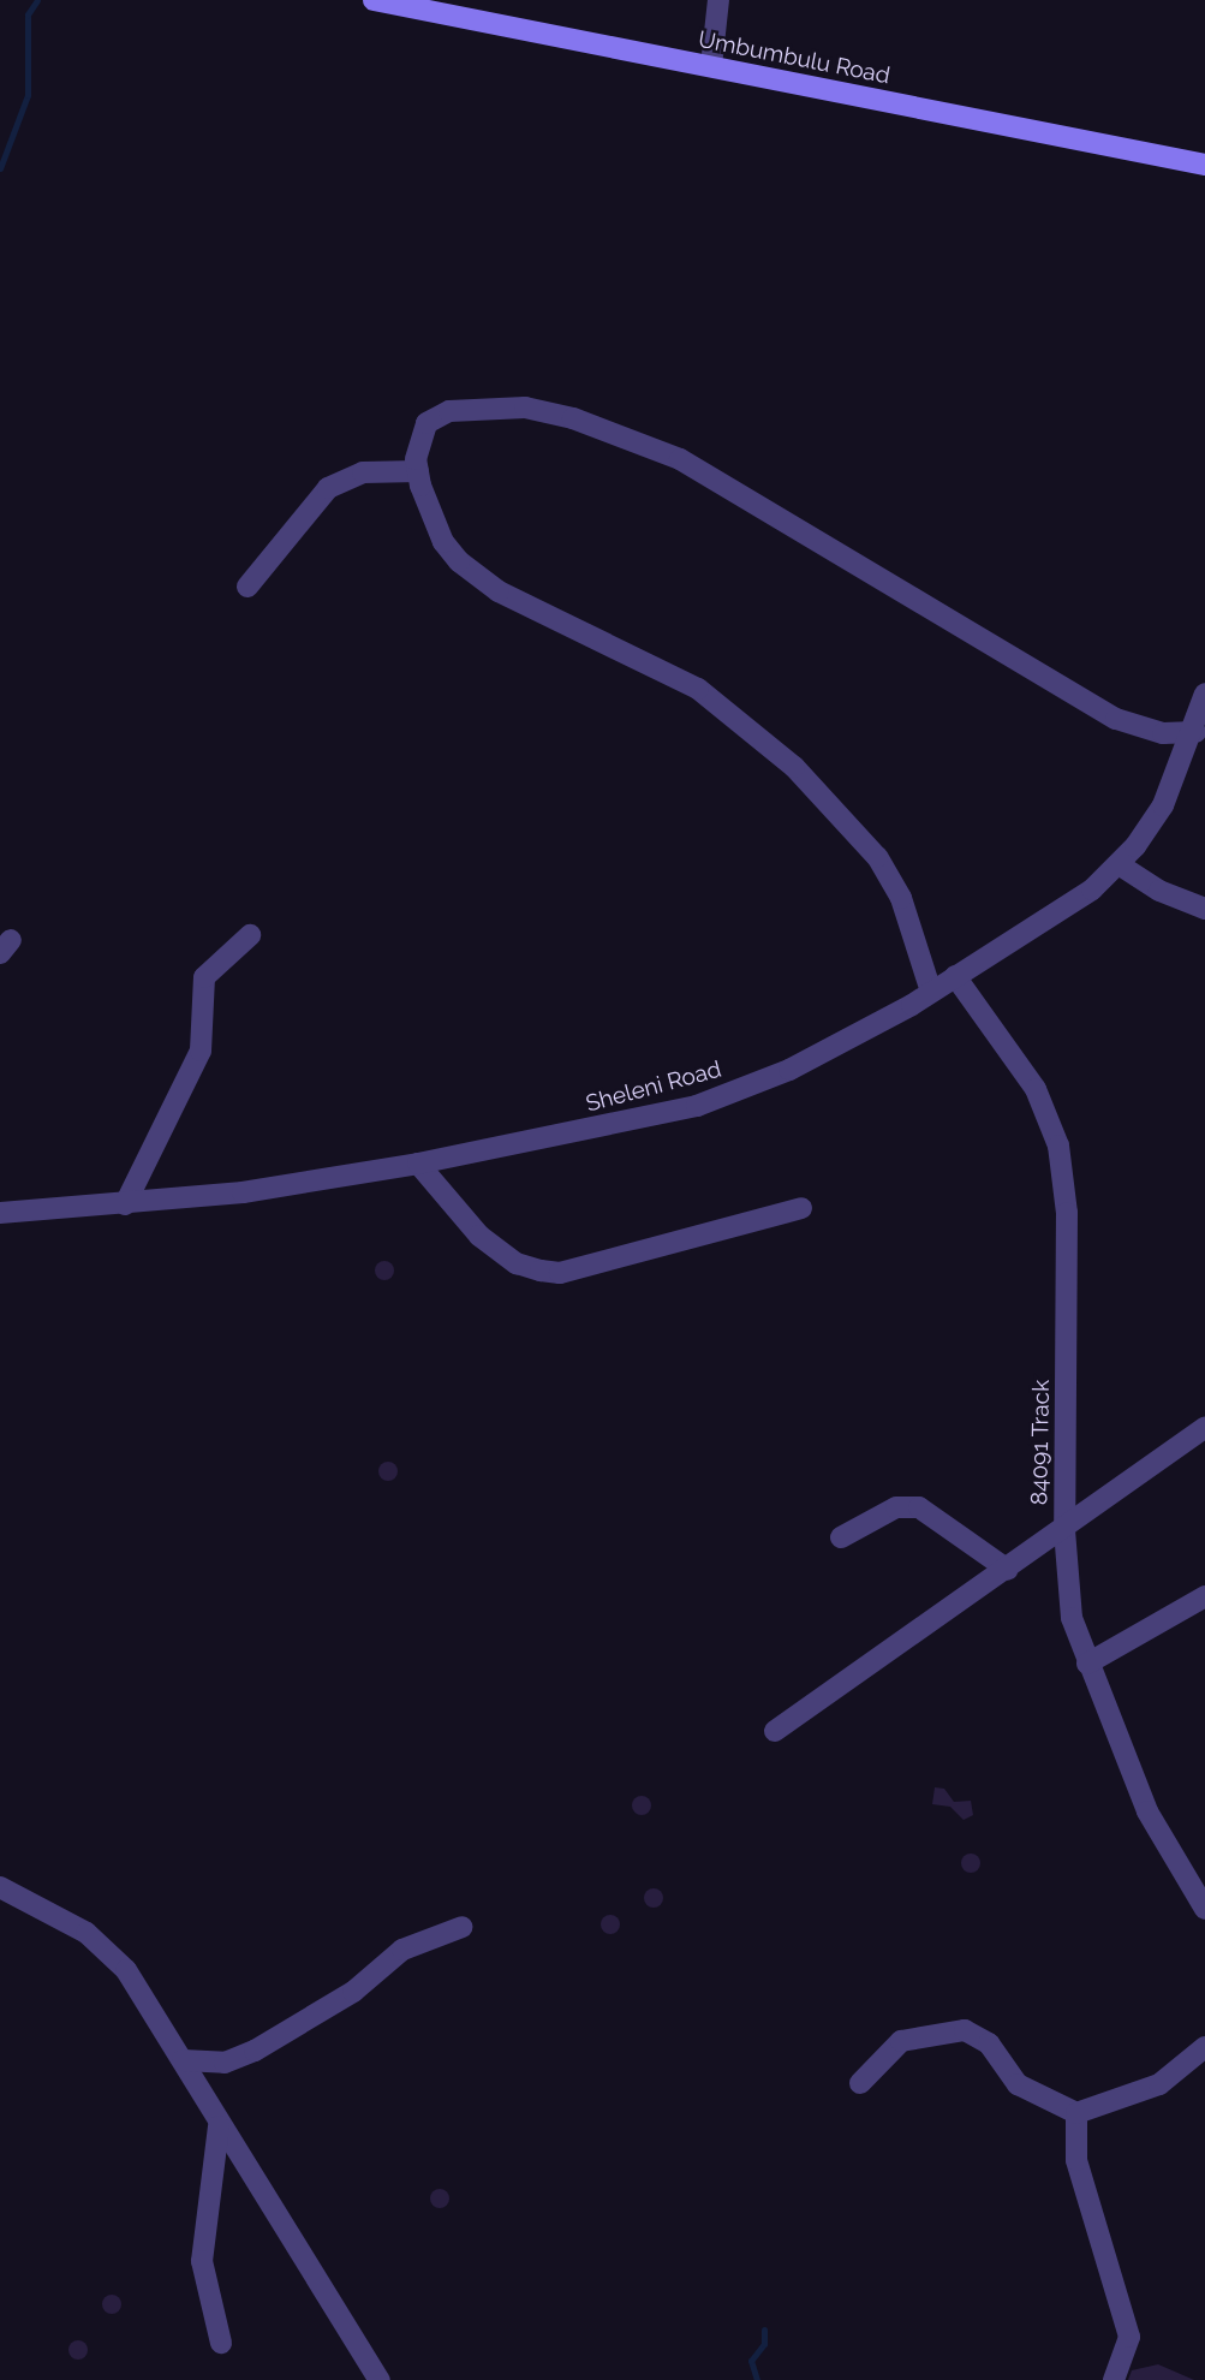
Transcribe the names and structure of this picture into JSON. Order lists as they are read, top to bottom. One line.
{"streets":{"main road":["Umbumbulu Road"],"street":["Sheleni Road","84091 Track"]},"crossings":[["Sheleni Road","84091 Track"]]}
